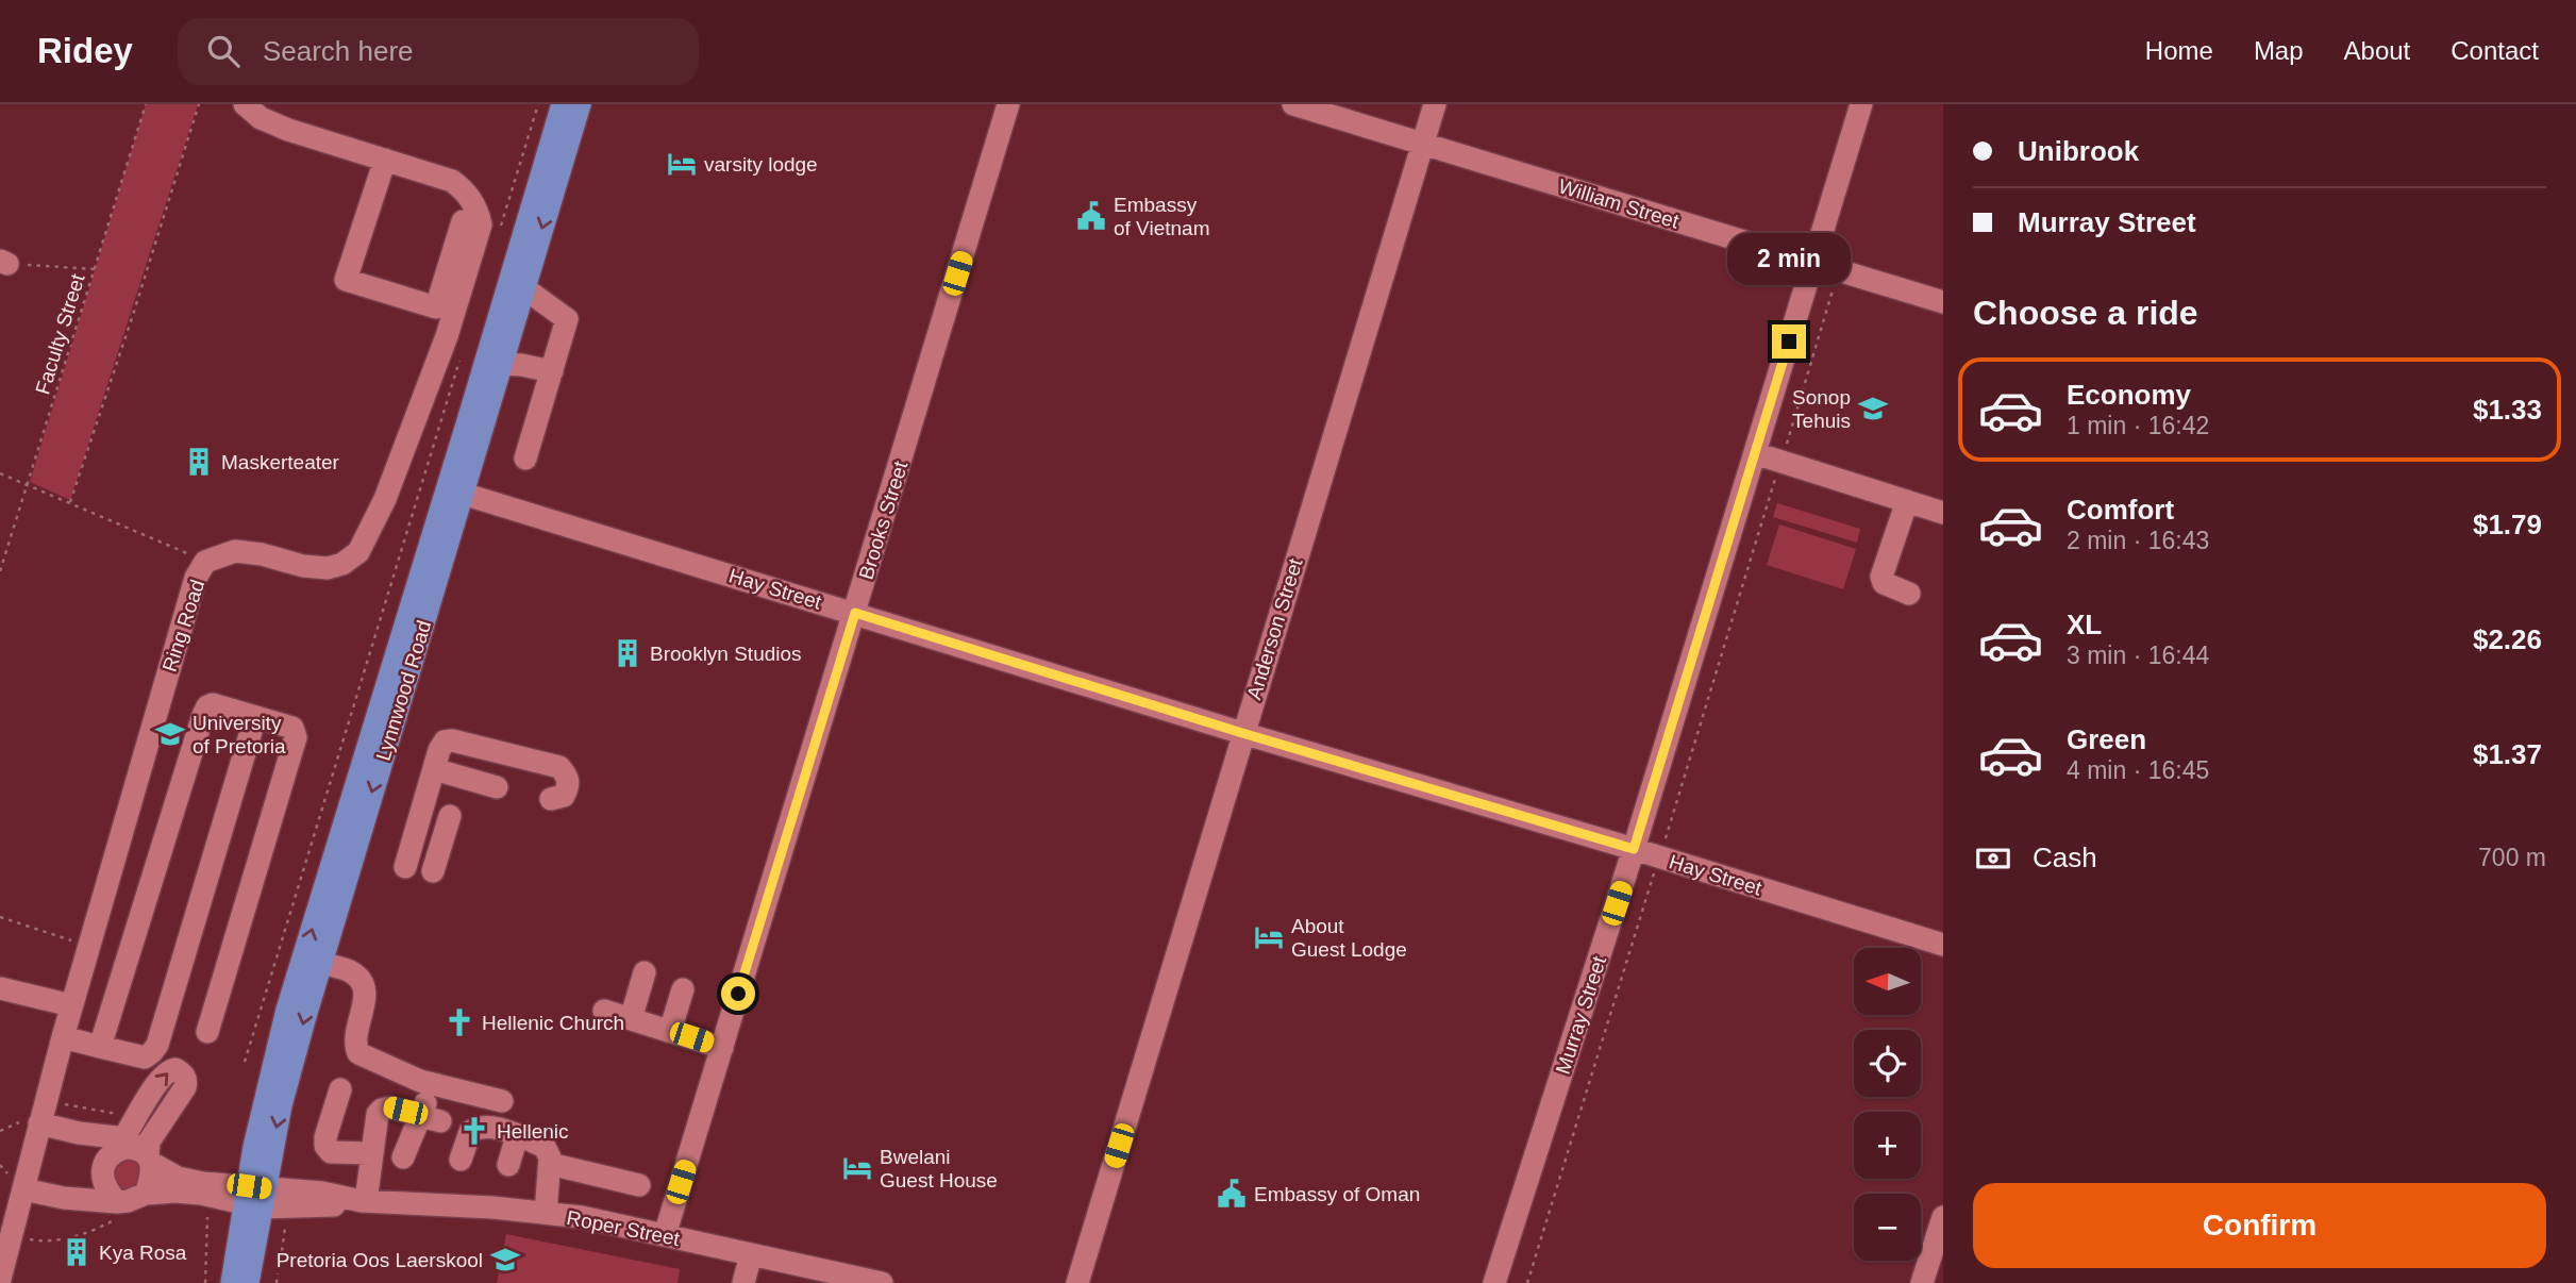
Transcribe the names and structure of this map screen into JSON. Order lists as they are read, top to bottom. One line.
{"streets":{"main road":["Lynnwood Road"],"street":["William Street","Brooks Street","Hay Street","Ring Road","Anderson Street","Murray Street","Roper Street"],"path":["Faculty Street"]},"crossings":[["William Street","Anderson Street"],["William Street","Murray Street"],["Brooks Street","Hay Street"],["Brooks Street","Roper Street"],["Hay Street","Anderson Street"],["Hay Street","Lynnwood Road"],["Hay Street","Murray Street"],["Lynnwood Road","Roper Street"]],"places":{"hotel":["varsity lodge","About Guest Lodge","Bwelani Guest House"],"public building":["Embassy of Vietnam","Embassy of Oman"],"school or university":["Sonop Tehuis","University of Pretoria","Pretoria Oos Laerskool"],"building":["Maskerteater","Brooklyn Studios","Kya Rosa"],"church":["Hellenic Church","Hellenic"]},"north":"left","page":{"header":"Ridey","search":"Search here","nav":["Home","Map","About","Contact"],"banner":["Unibrook","Murray Street"],"bubble":"2 min","heading":"Choose a ride","list":[{"name":"Economy","note":"1 min · 16:42","value":"$1.33"},{"name":"Comfort","note":"2 min · 16:43","value":"$1.79"},{"name":"XL","note":"3 min · 16:44","value":"$2.26"},{"name":"Green","note":"4 min · 16:45","value":"$1.37"}],"pay":["Cash","700 m"],"map_buttons":["+","−"],"buttons":"Confirm"}}
